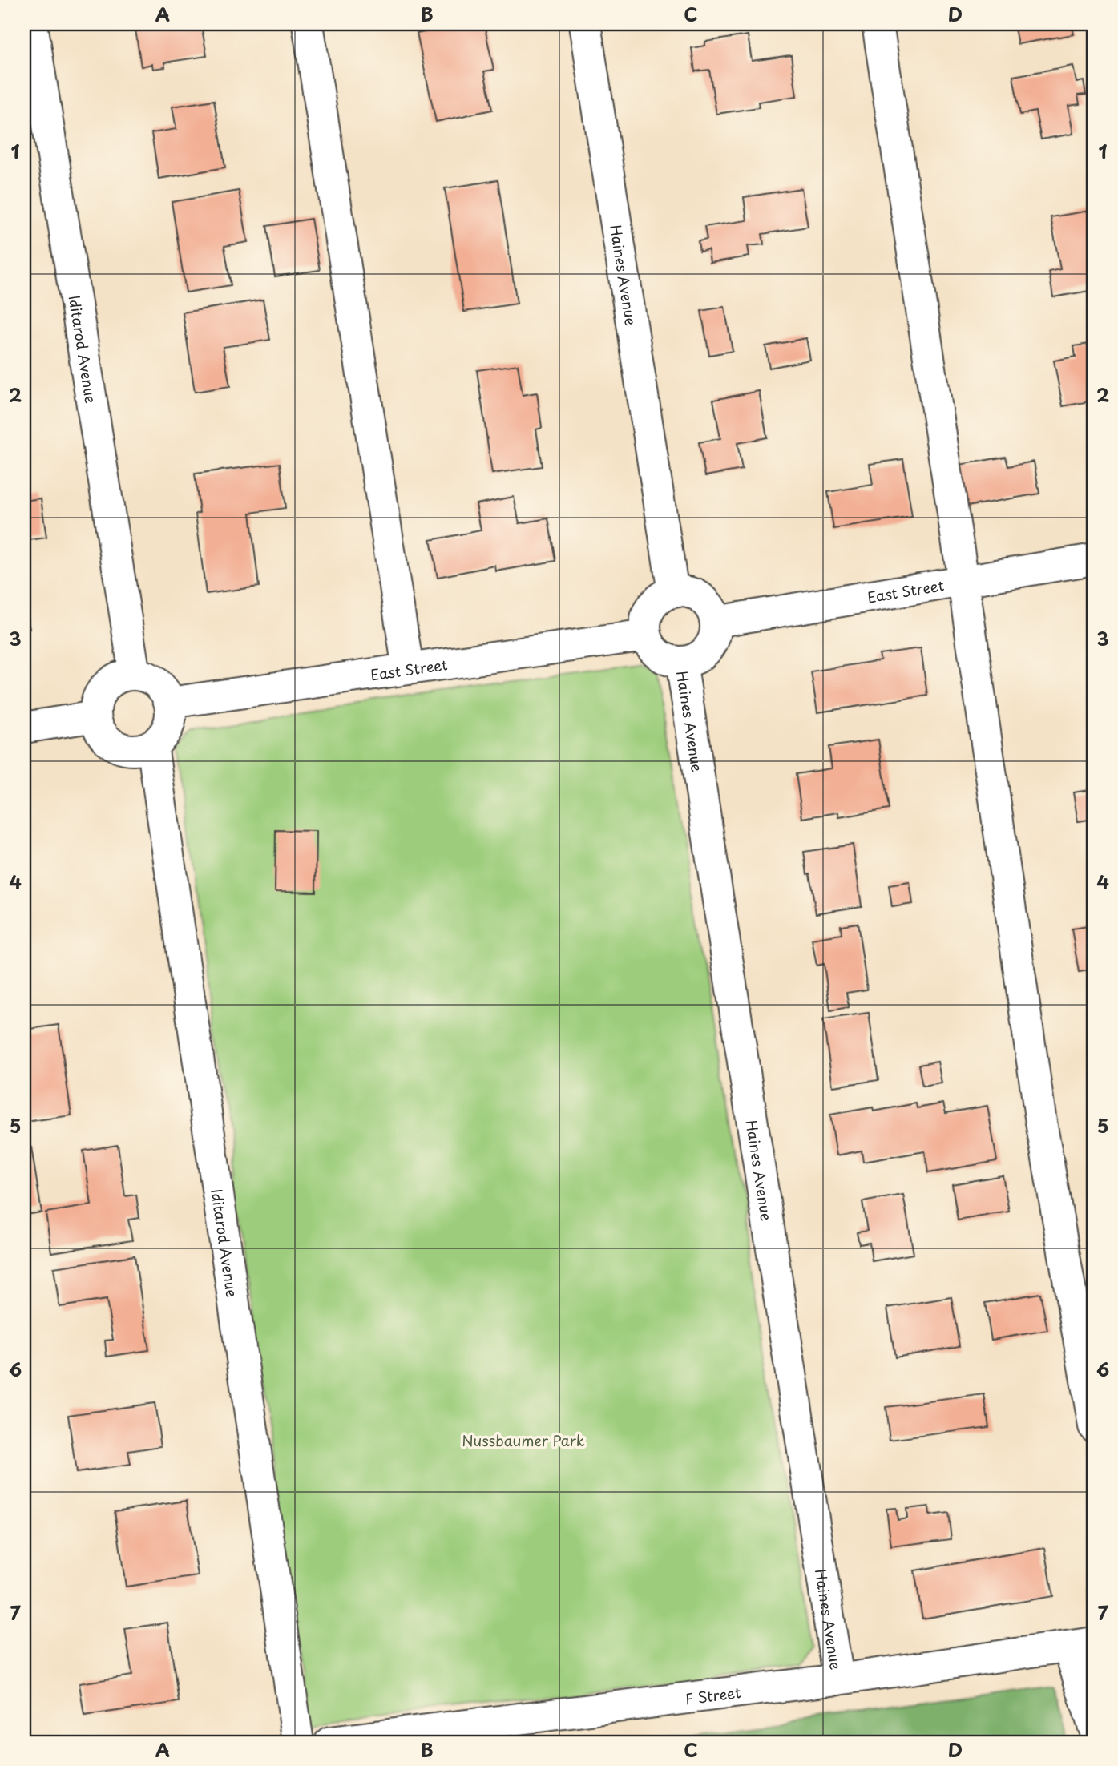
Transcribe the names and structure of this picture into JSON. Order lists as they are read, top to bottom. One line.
{"streets":{"street":["Haines Avenue","Iditarod Avenue","East Street","F Street"]},"crossings":[["Haines Avenue","East Street"],["Haines Avenue","F Street"],["Iditarod Avenue","East Street"]],"parks":["Nussbaumer Park"],"grid":{"columns":["A","B","C","D"],"rows":["1","2","3","4","5","6","7"]}}
